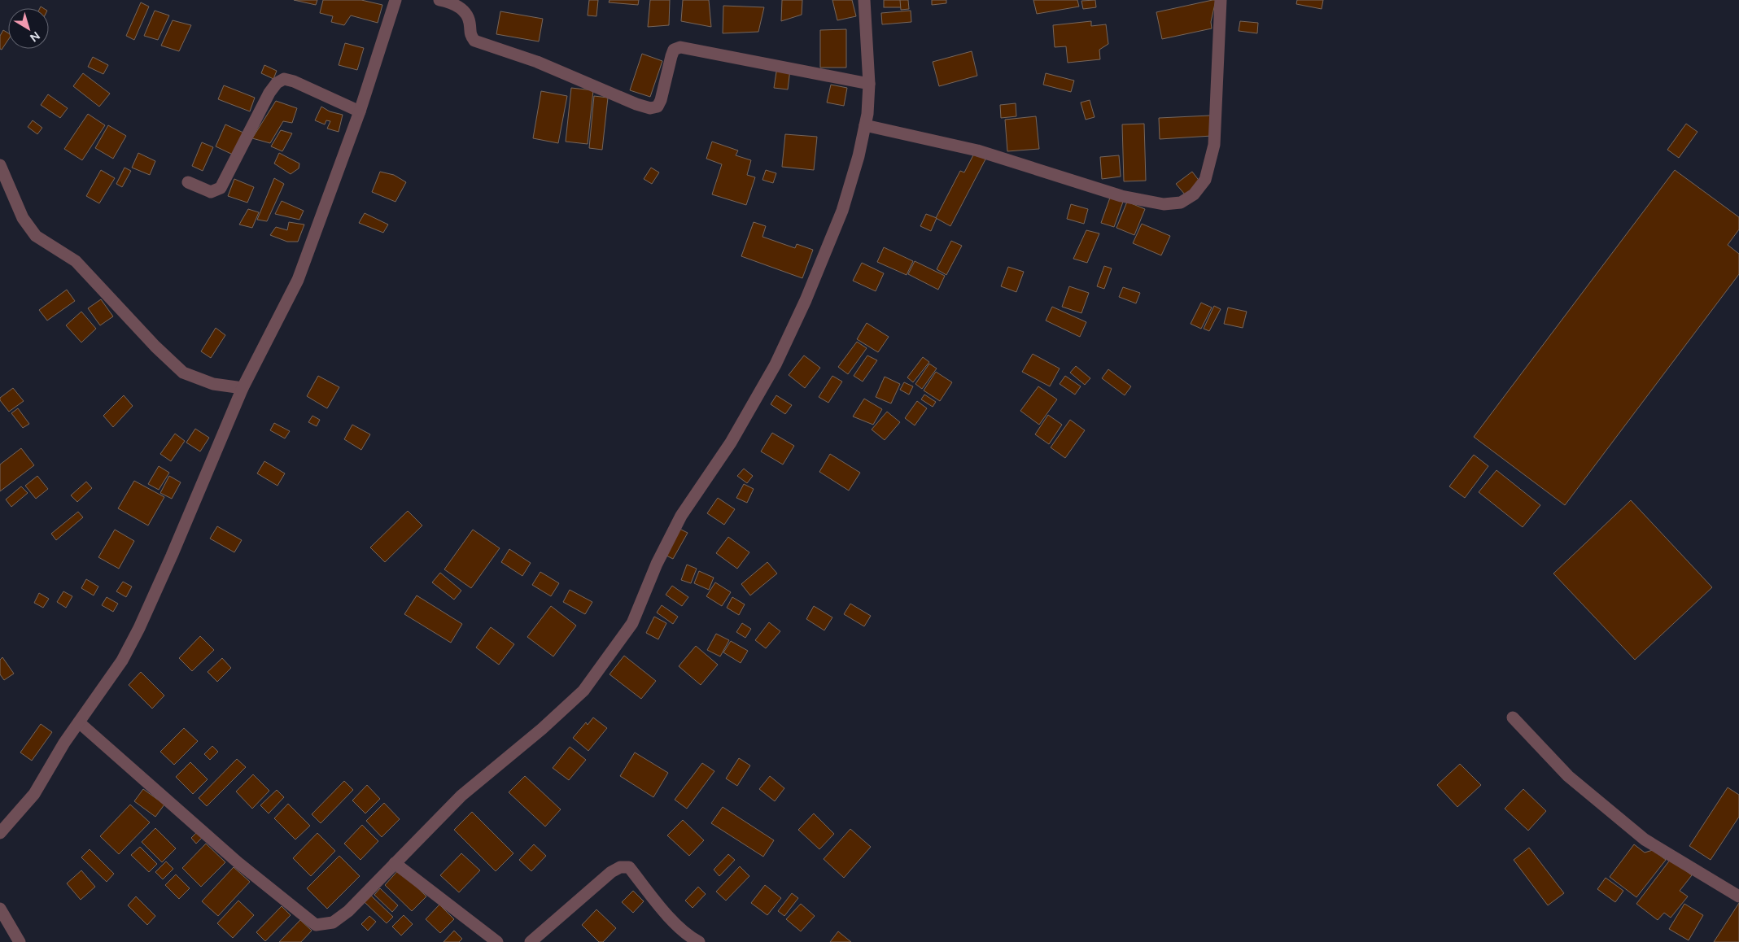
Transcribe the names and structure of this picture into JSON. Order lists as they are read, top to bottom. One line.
{"north":"bottom right"}
